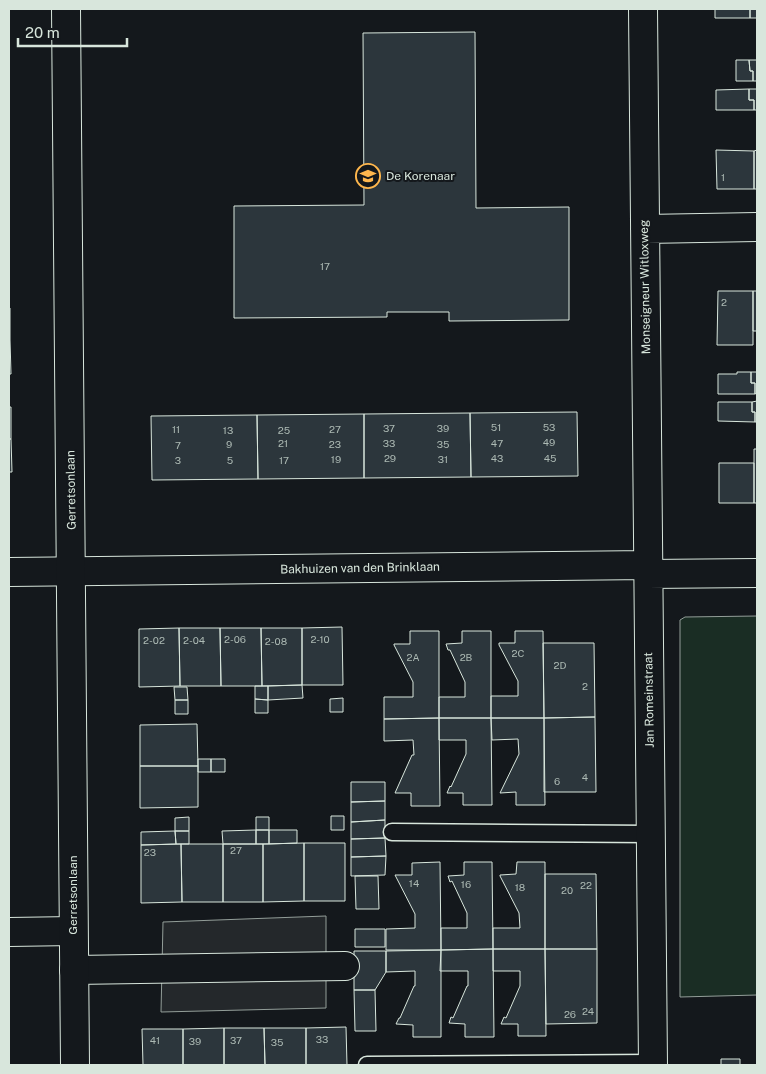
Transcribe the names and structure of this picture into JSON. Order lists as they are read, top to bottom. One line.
{"streets":{"street":["Monseigneur Witloxweg","Gerretsonlaan","Bakhuizen van den Brinklaan","Jan Romeinstraat"]},"crossings":[["Monseigneur Witloxweg","Bakhuizen van den Brinklaan"],["Monseigneur Witloxweg","Jan Romeinstraat"],["Gerretsonlaan","Bakhuizen van den Brinklaan"],["Bakhuizen van den Brinklaan","Jan Romeinstraat"]],"places":{"school or university":["De Korenaar"]},"house_numbers":["1","17","2","51","53","37","39","11","27","13","25","49","21","33","47","9","23","35","7","29","43","45","19","31","3","5","17","2-06","2-10","2-02","2-04","2-08","2C","2A","2B","2D","2","4","6","27","23","14","16","22","18","20","24","26","33","41","37","39","35"],"scale_bar":"20 m"}
